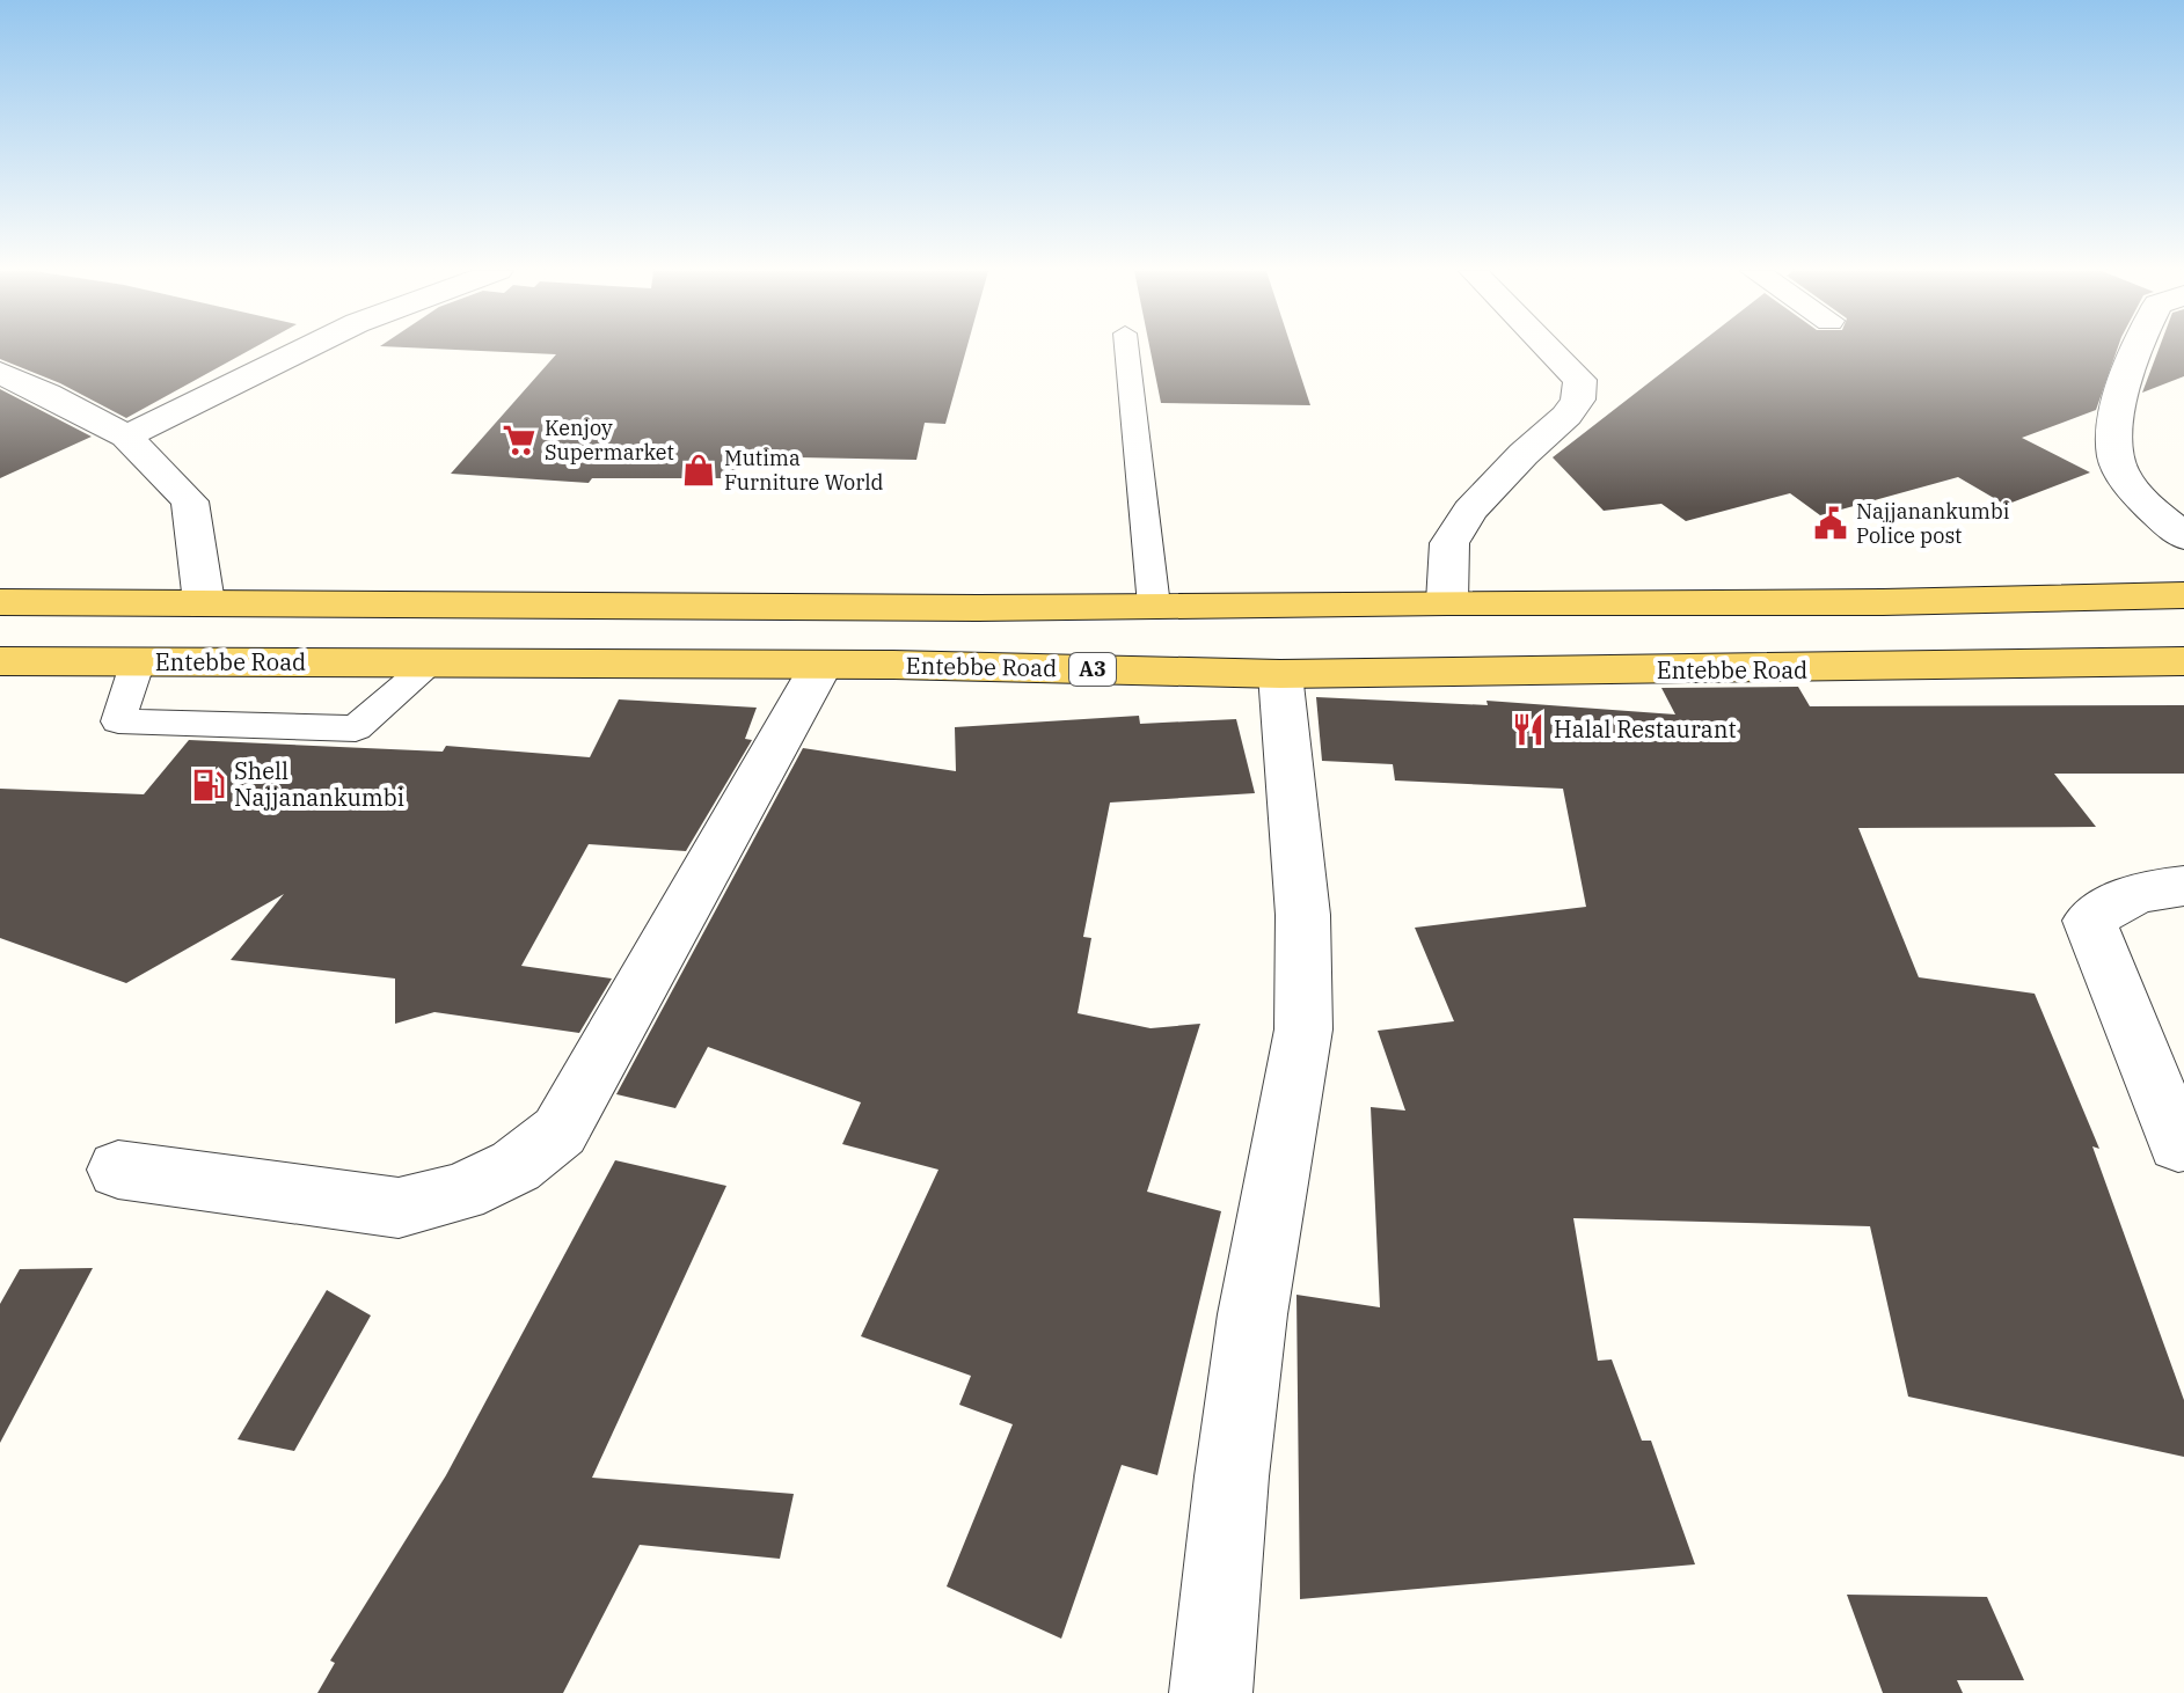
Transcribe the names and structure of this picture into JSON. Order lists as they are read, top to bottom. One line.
{"streets":{"main road":["Entebbe Road","A3"]},"places":{"supermarket":["Kenjoy Supermarket"],"shop":["Mutima Furniture World"],"public building":["Najjanankumbi Police post"],"restaurant":["Halal Restaurant"],"fuel station":["Shell Najjanankumbi"]}}
